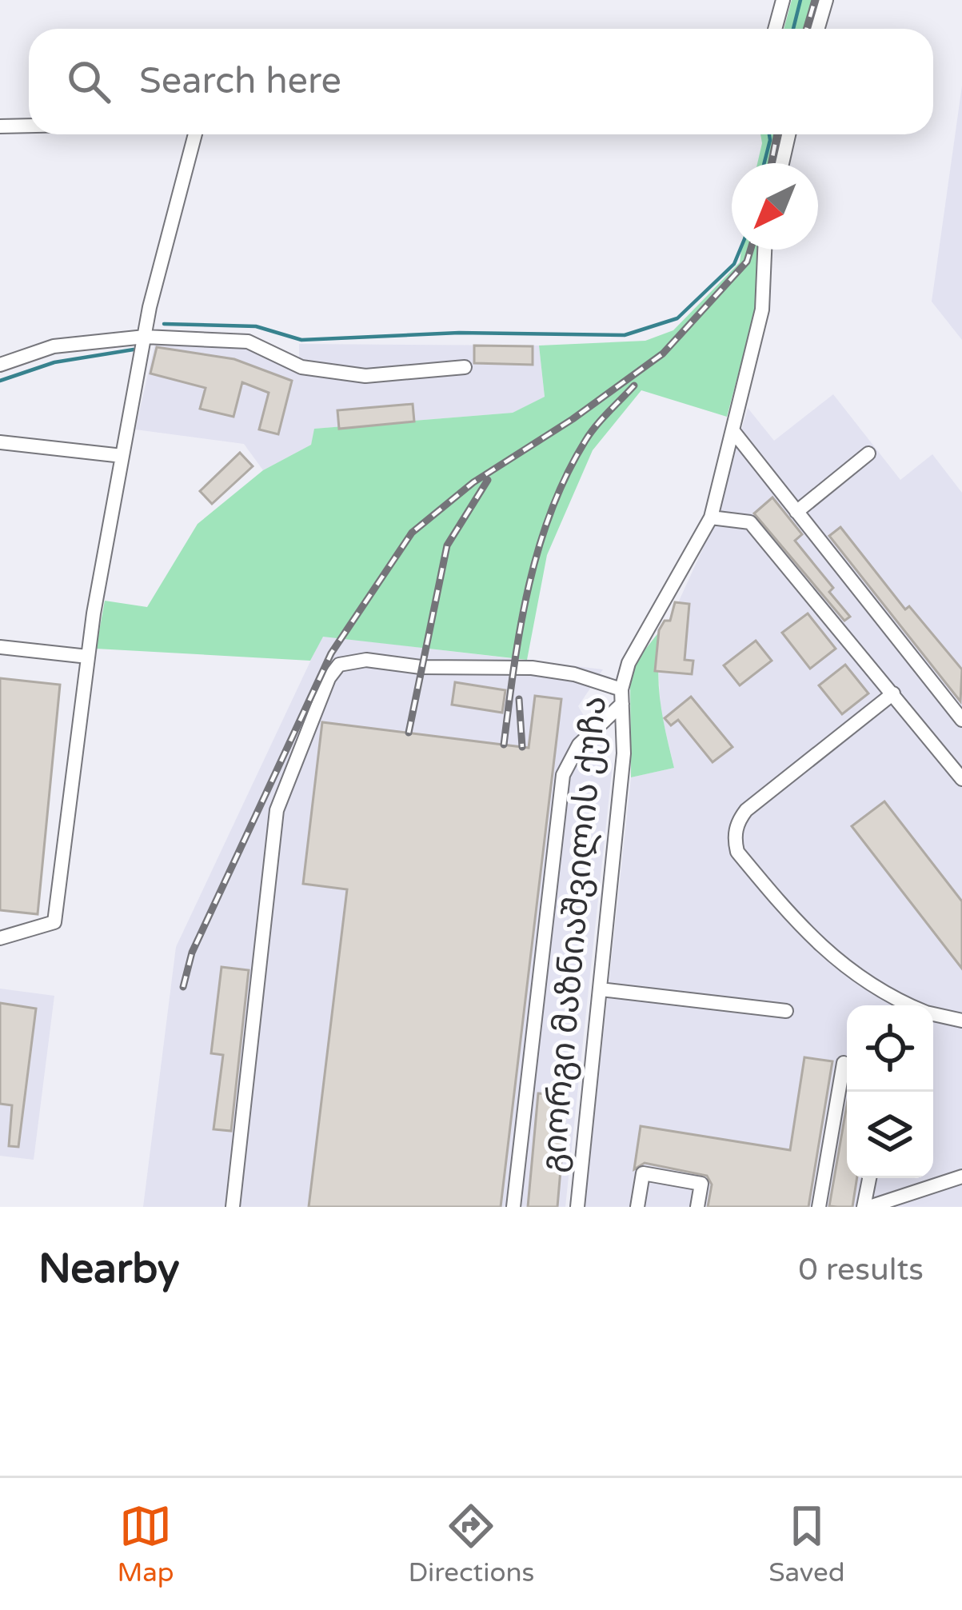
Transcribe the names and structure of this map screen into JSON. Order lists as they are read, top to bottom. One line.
{"streets":{"street":["გიორგი მაზნიაშვილის ქუჩა"]},"north":"bottom left","page":{"search":"Search here","heading":["Nearby","0 results"],"nav":["Map","Directions","Saved"]}}
